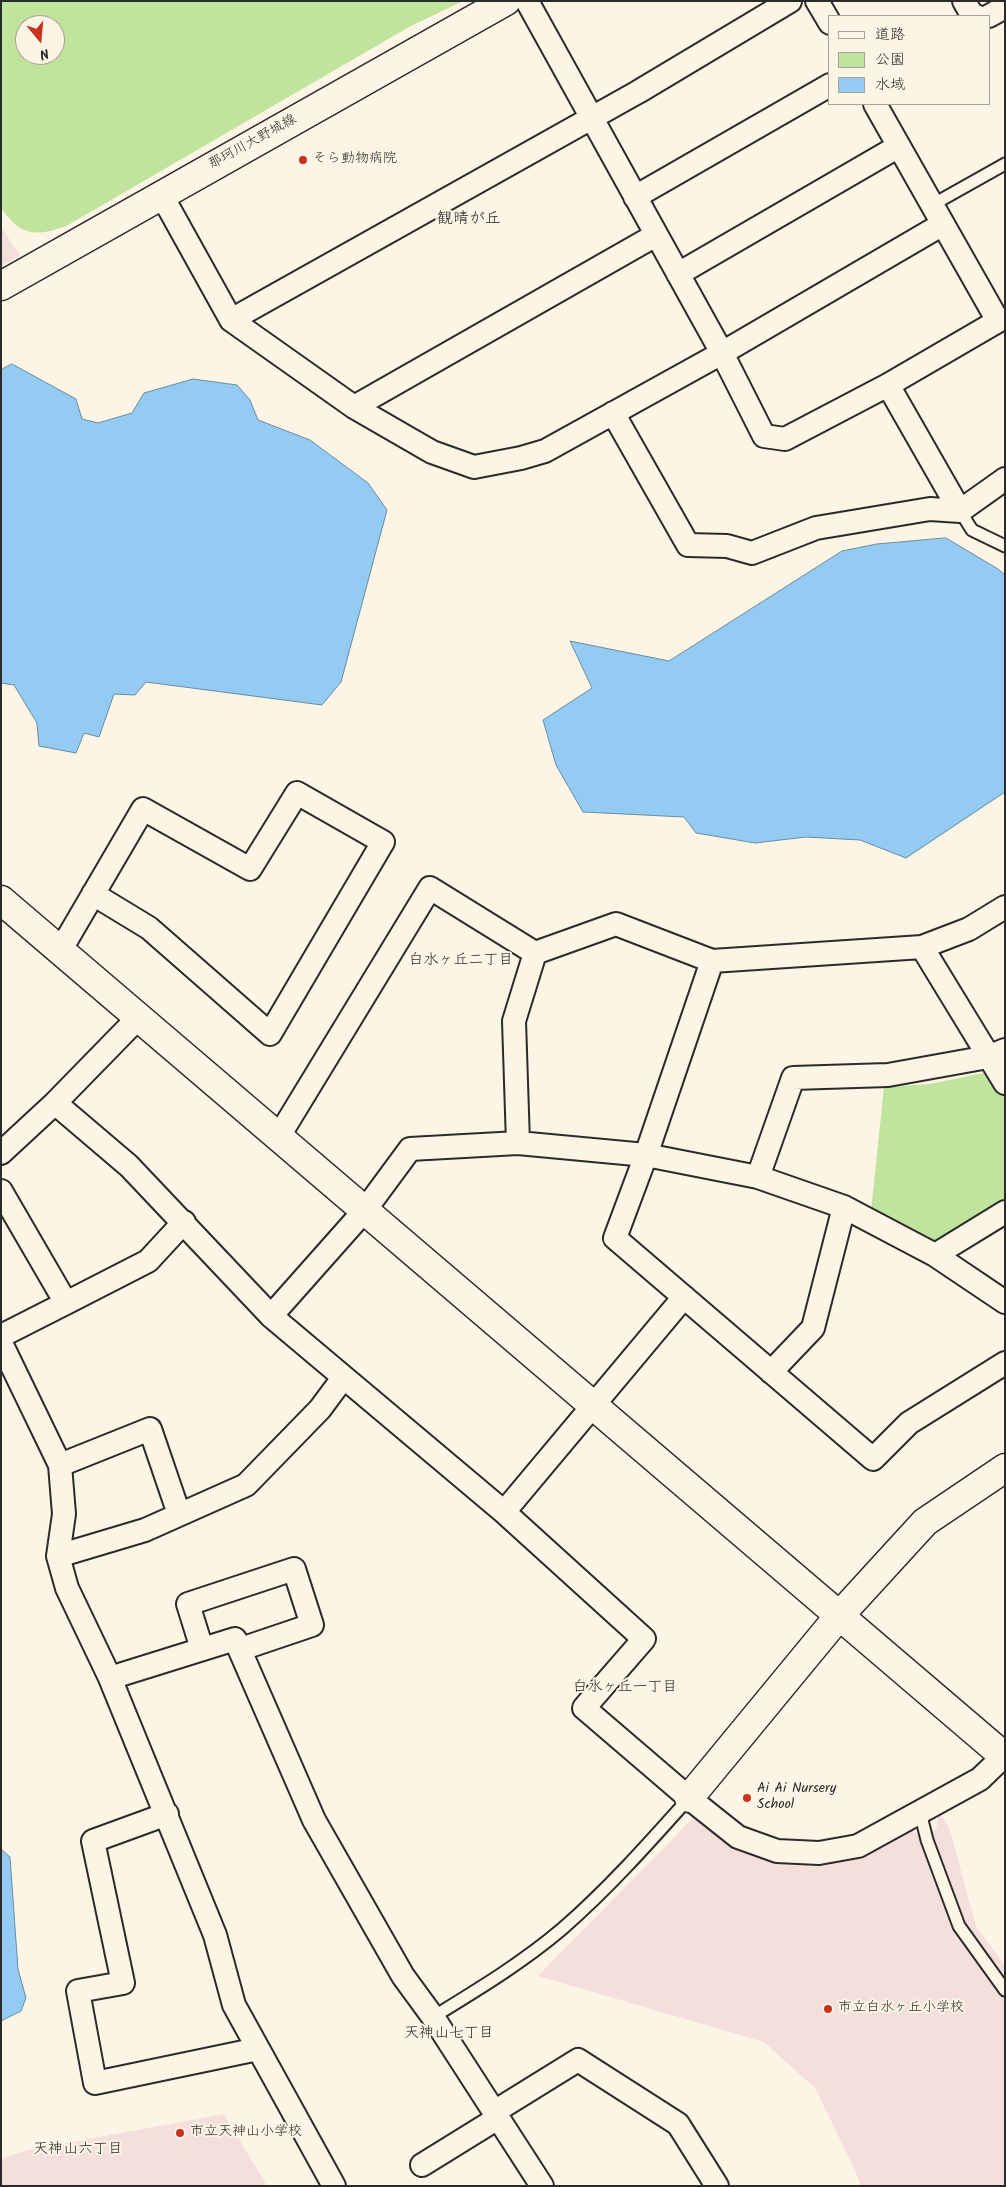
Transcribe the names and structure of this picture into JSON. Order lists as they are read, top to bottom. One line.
{"streets":{"street":["那珂川大野城線"]},"districts":["観晴が丘","白水ヶ丘二丁目","白水ヶ丘一丁目","天神山七丁目","天神山六丁目"],"places":["そら動物病院","Ai Ai Nursery School","市立白水ヶ丘小学校","市立天神山小学校"],"legend":["道路","公園","水域"],"north":"bottom"}
